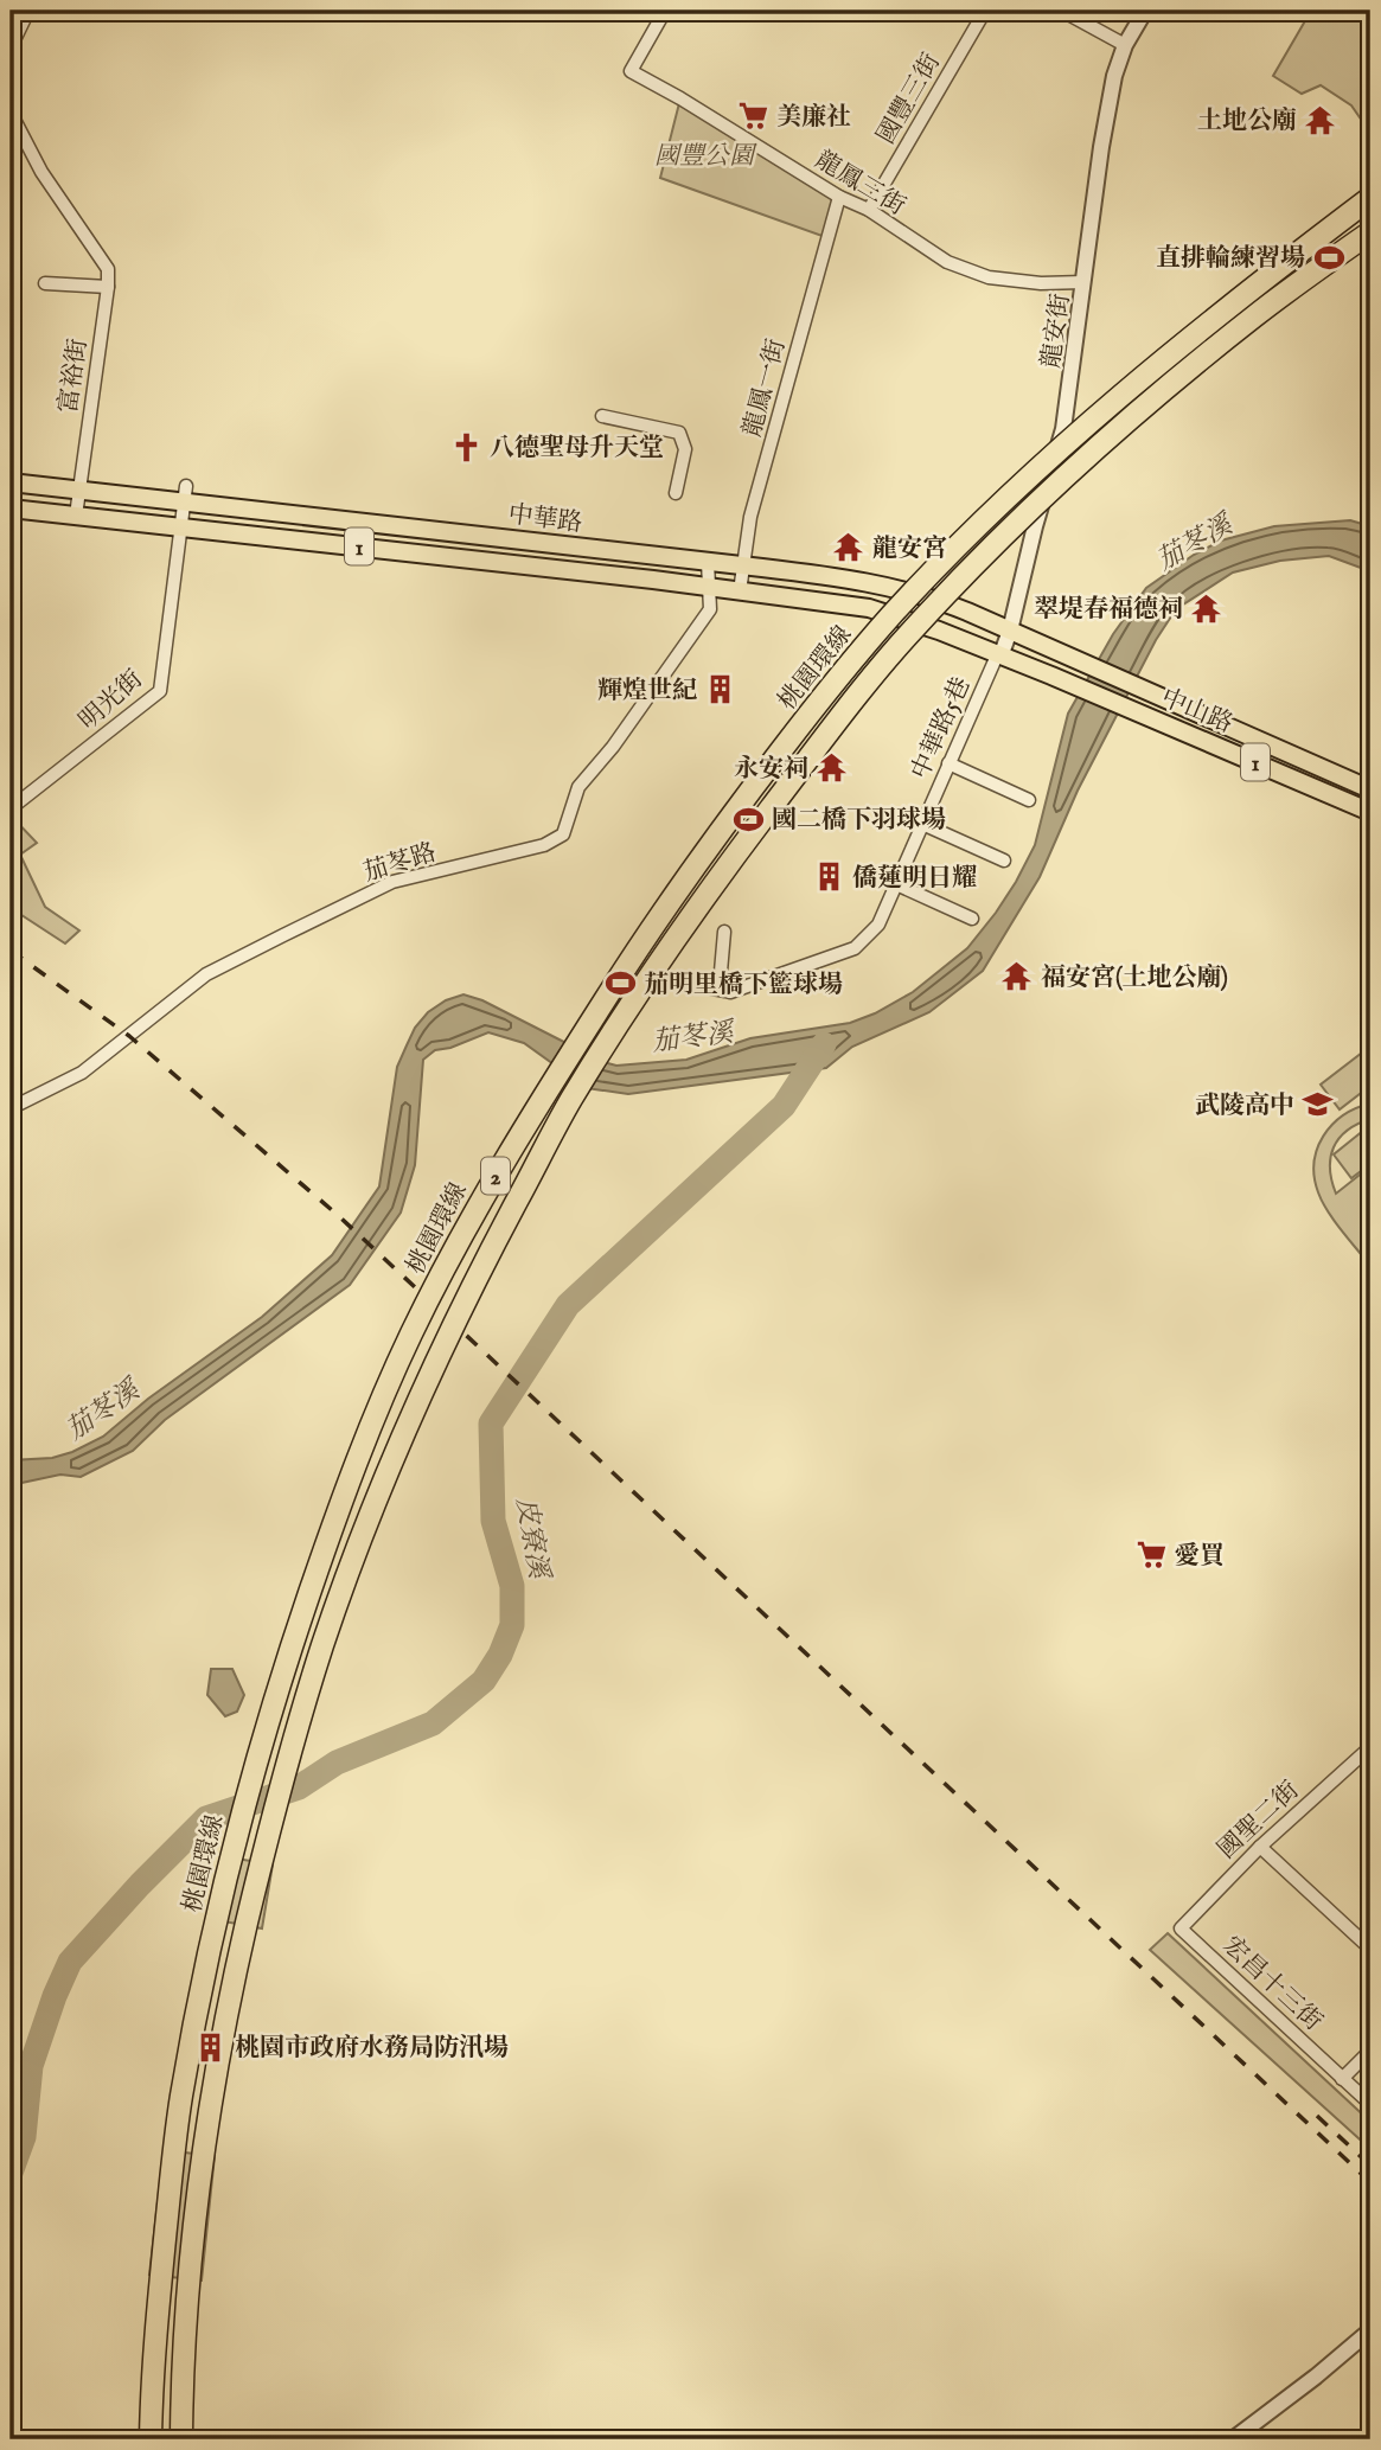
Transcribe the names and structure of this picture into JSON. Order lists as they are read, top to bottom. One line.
{"streets":{"highway":["桃園環線","2"],"main road":["中華路","1","中山路"],"street":["國豐三街","龍鳳三街","龍安街","富裕街","龍鳳一街","明光街","中華路5巷","茄苳路","國聖二街","宏昌十三街"]},"crossings":[["國豐三街","龍鳳三街"],["龍鳳三街","龍安街"],["龍鳳三街","龍鳳一街"],["龍安街","中華路"],["龍安街","中華路5巷"],["富裕街","中華路"],["龍鳳一街","中華路"],["中華路","明光街"],["中華路","中山路"],["中華路","中華路5巷"],["中華路","茄苳路"],["國聖二街","宏昌十三街"]],"water":["茄苳溪","皮寮溪"],"parks":["國豐公園"],"places":{"supermarket":["美廉社","愛買"],"temple":["土地公廟","龍安宮","翠堤春福德祠","永安祠","福安宮(土地公廟)"],"sports":["直排輪練習場","國二橋下羽球場","茄明里橋下籃球場"],"church":["八德聖母升天堂"],"building":["輝煌世紀","僑蓮明日耀","桃園市政府水務局防汛場"],"school or university":["武陵高中"]}}
